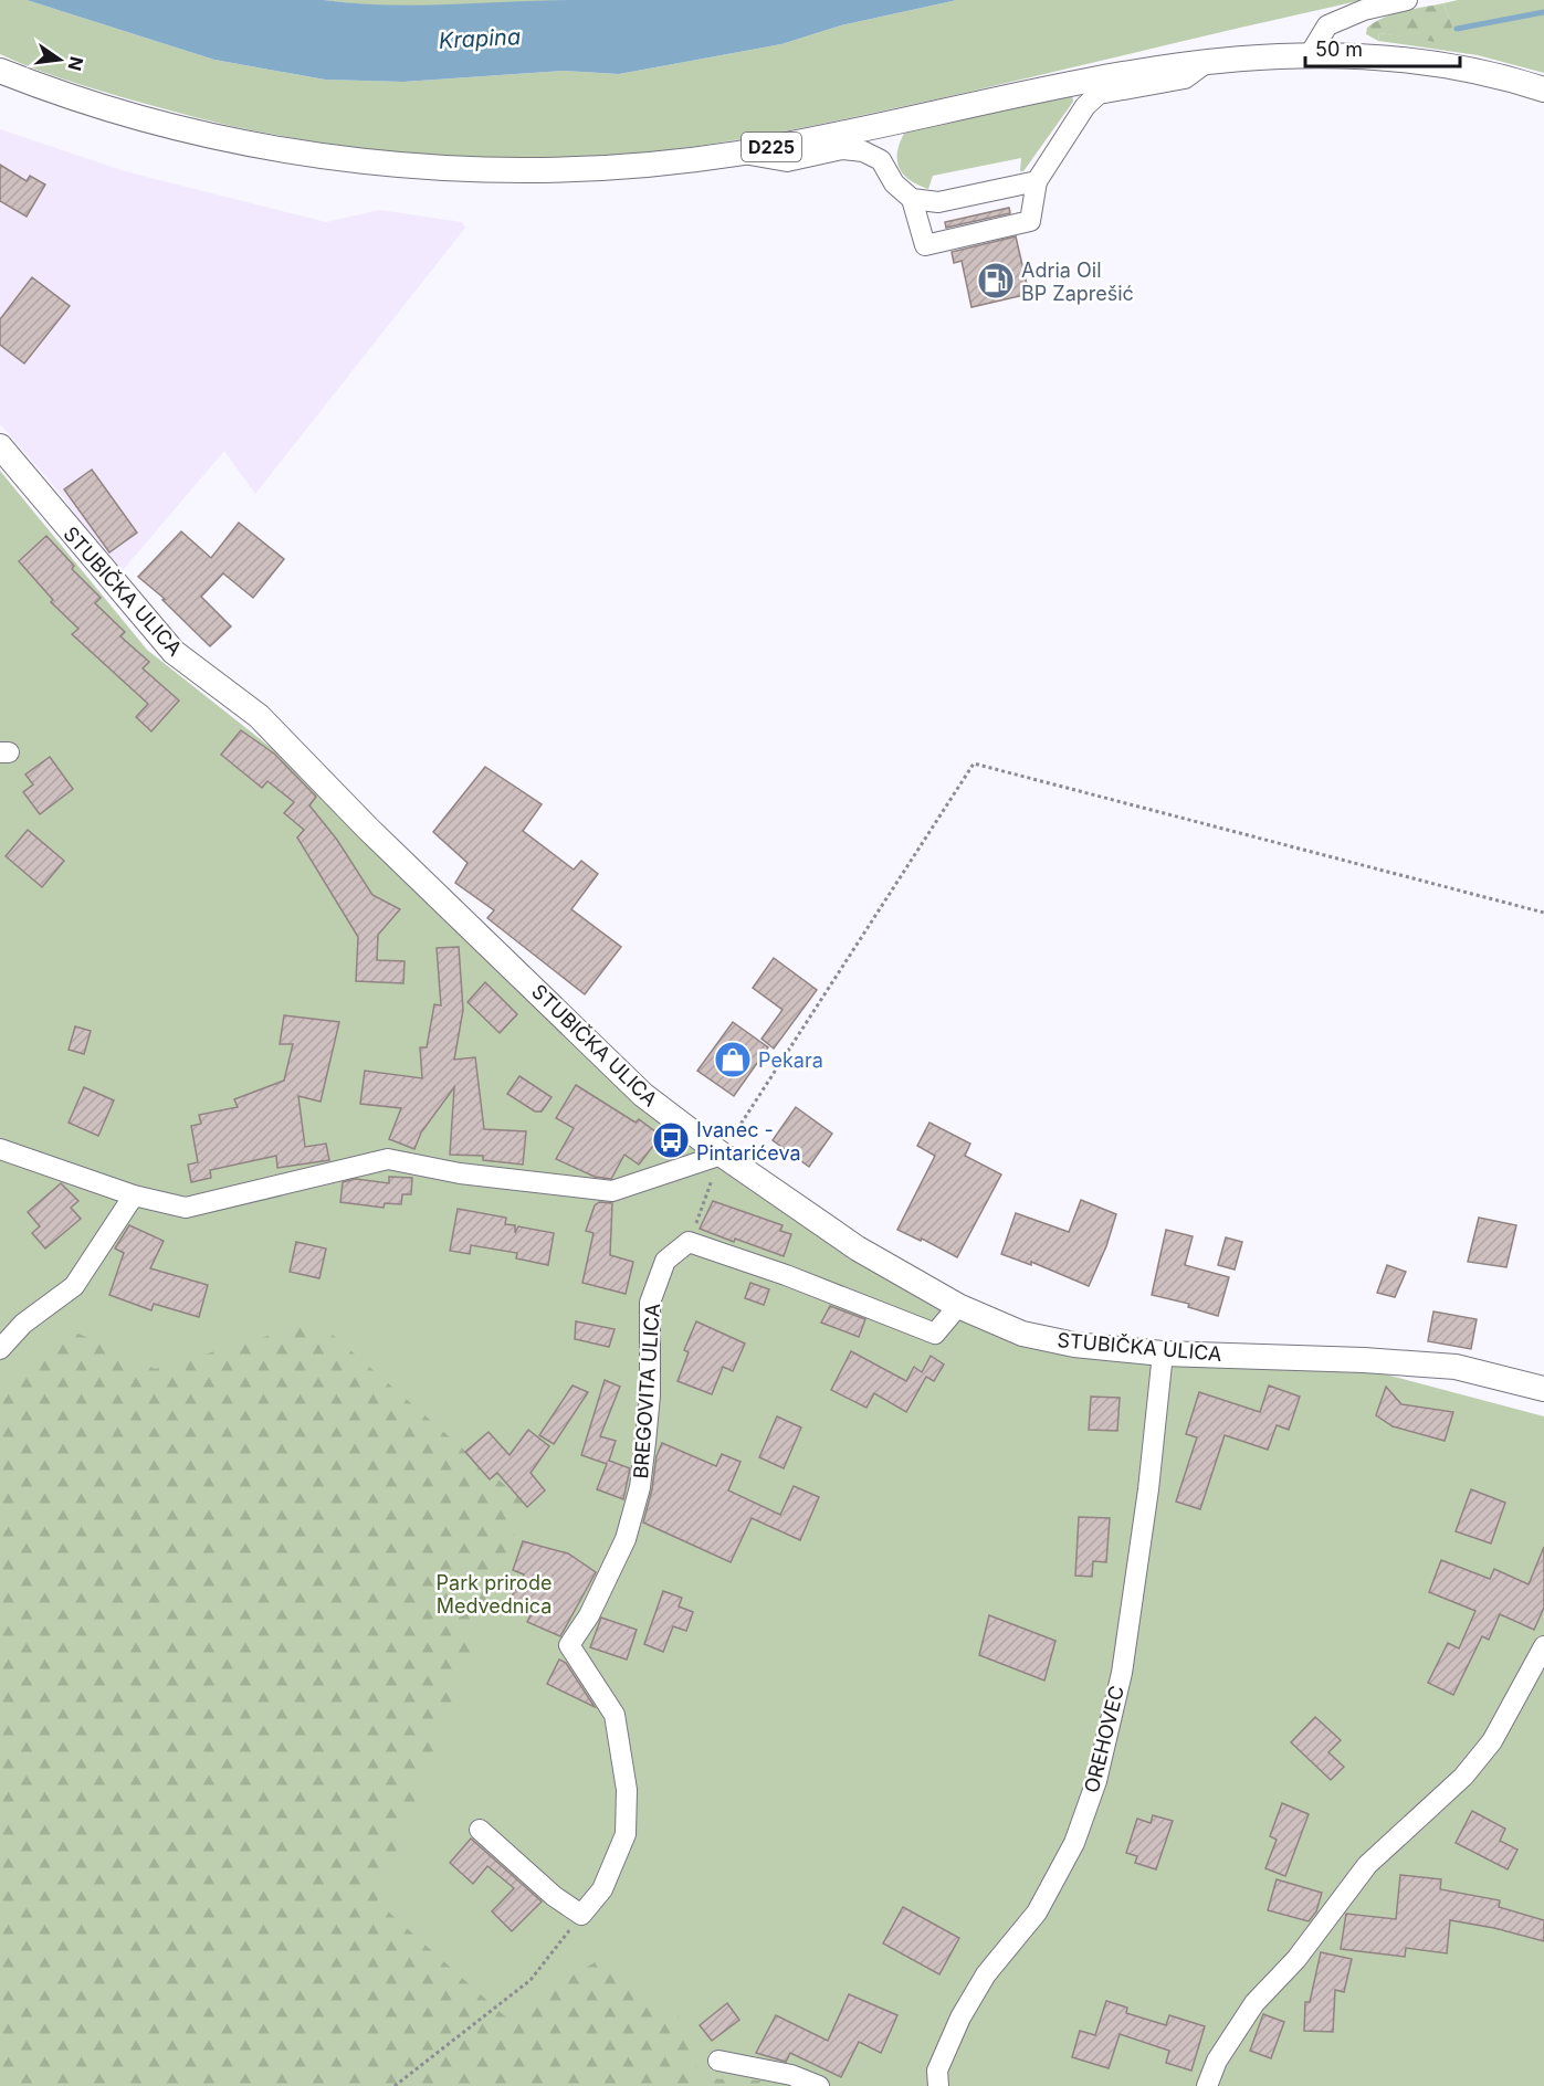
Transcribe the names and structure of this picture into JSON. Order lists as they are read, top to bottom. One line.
{"streets":{"main road":["D225","STUBIČKA ULICA"],"street":["BREGOVITA ULICA","OREHOVEC"]},"crossings":[["STUBIČKA ULICA","OREHOVEC"]],"water":["Krapina"],"parks":["Park prirode Medvednica"],"places":{"fuel station":["Adria Oil BP Zaprešić"],"shop":["Pekara"],"bus stop":["Ivanec - Pintarićeva"]},"scale_bar":"50 m","north":"right"}
